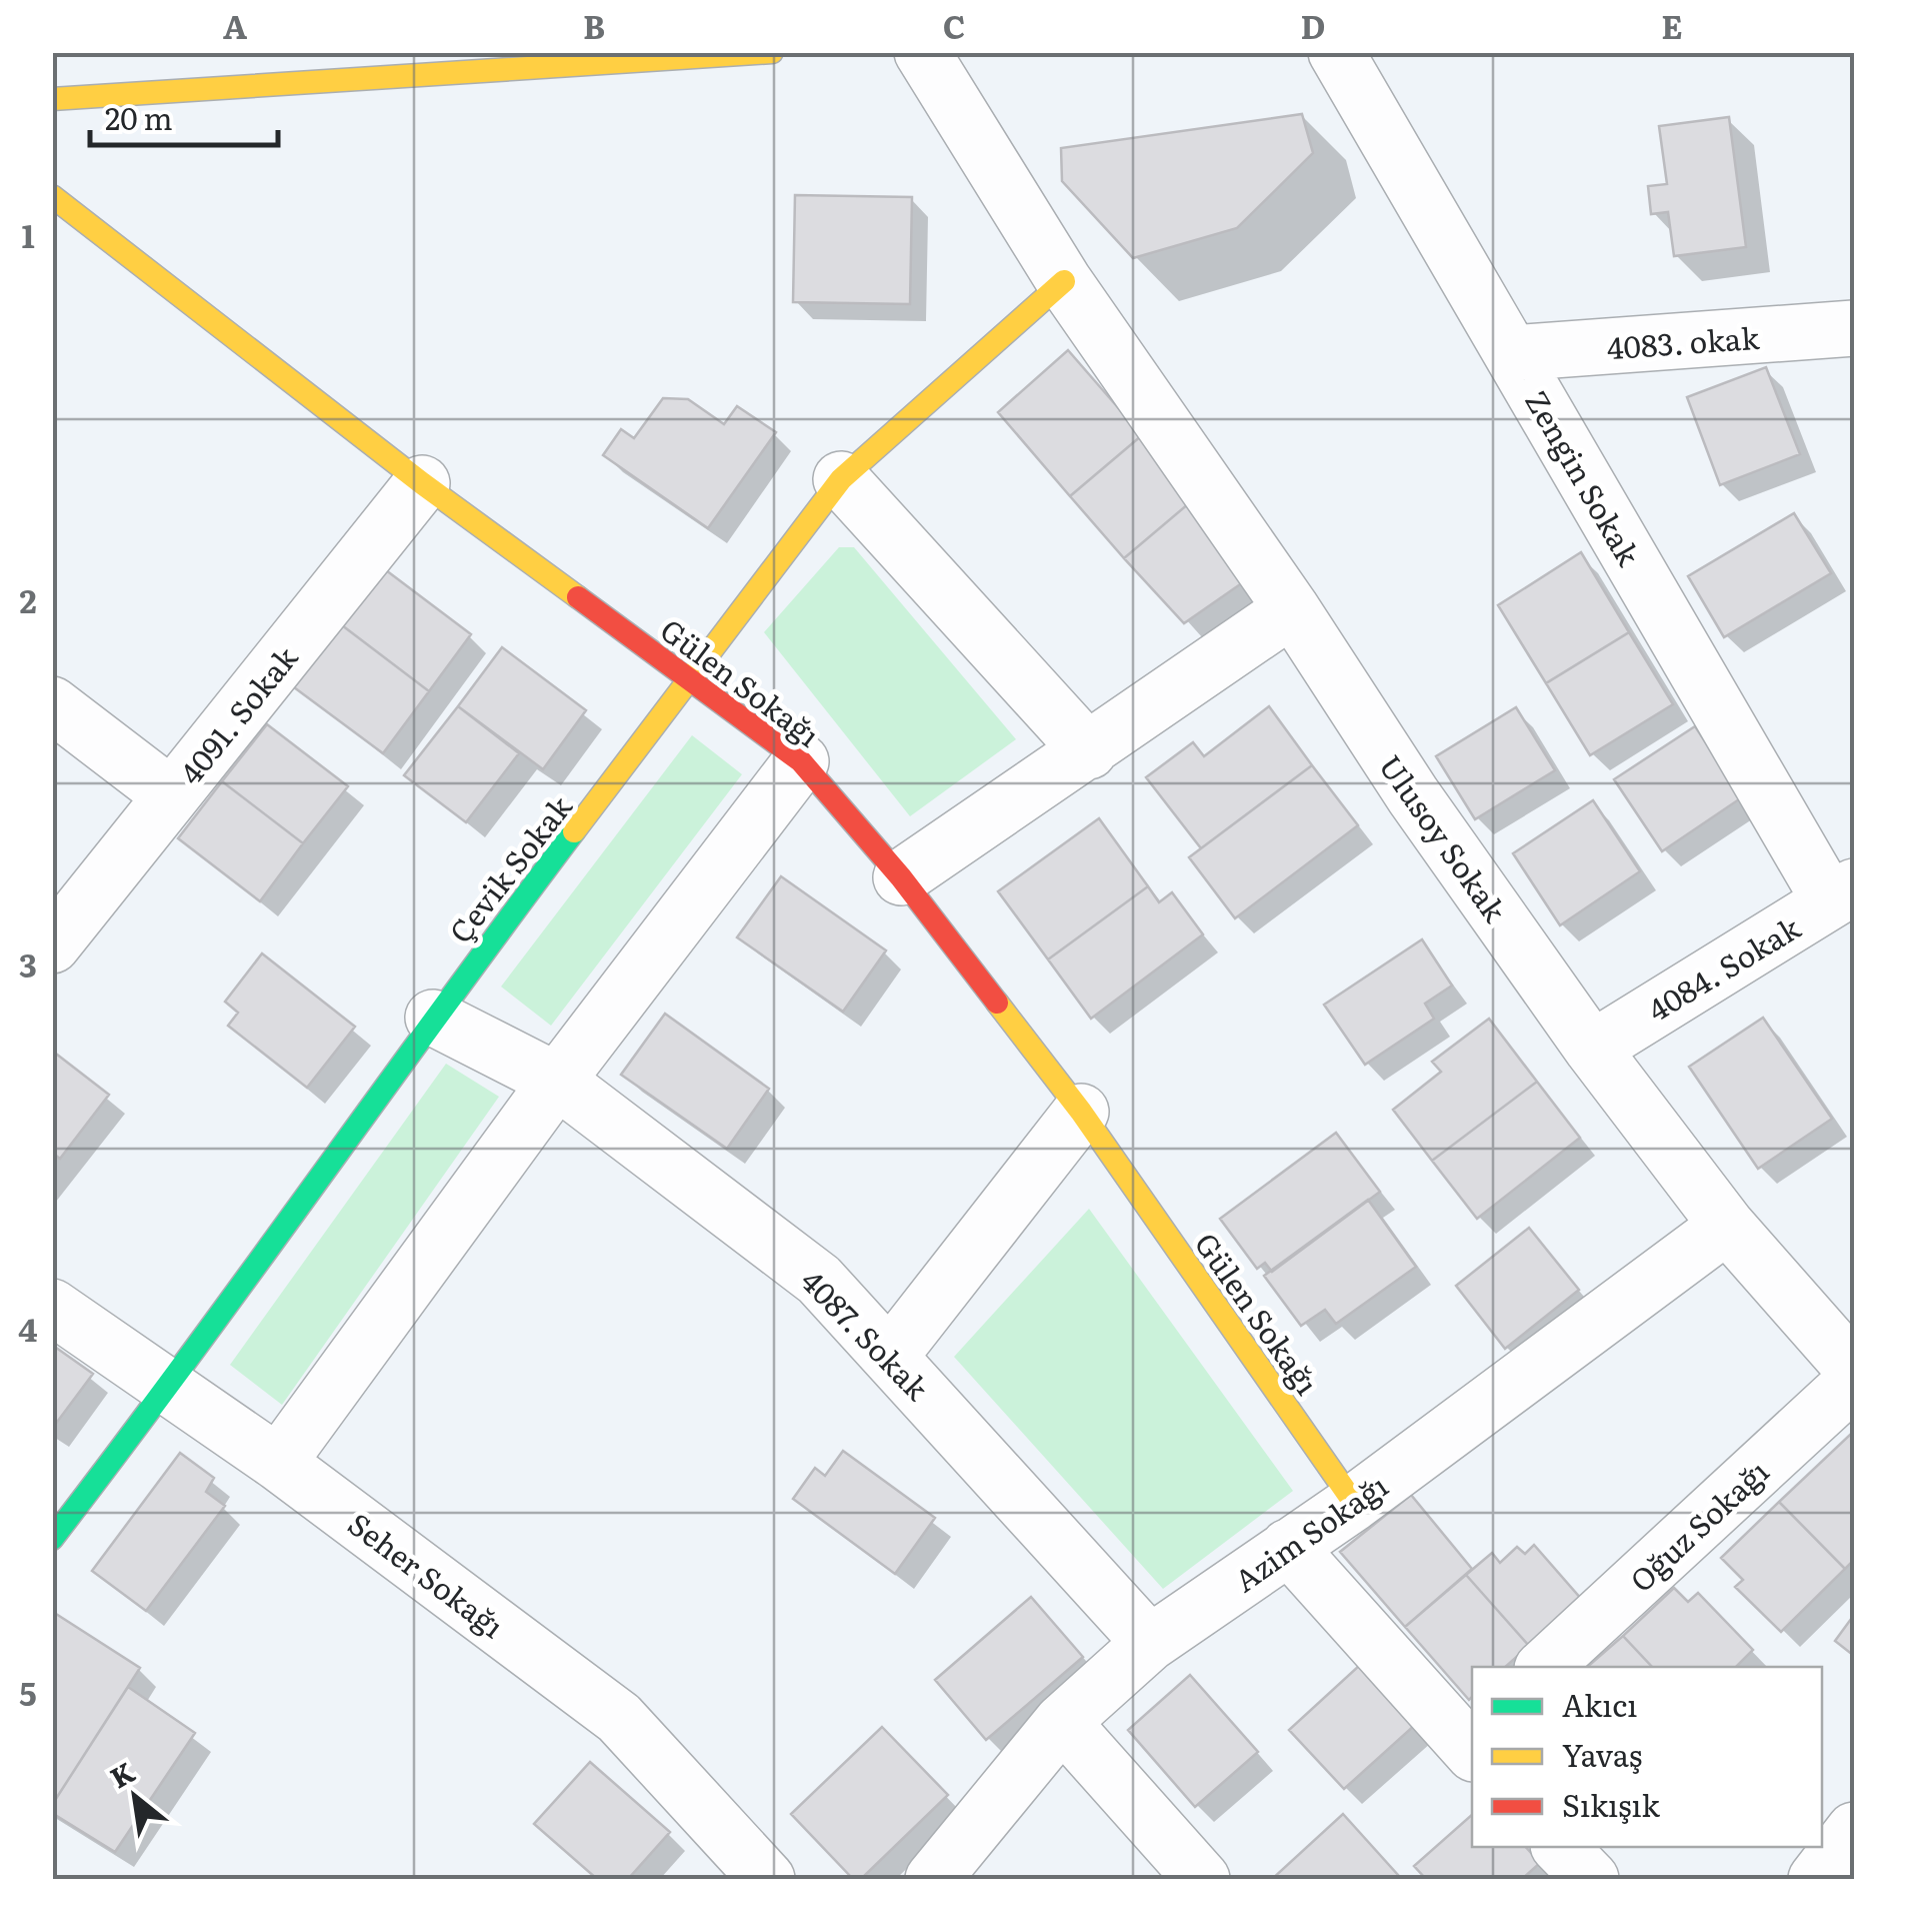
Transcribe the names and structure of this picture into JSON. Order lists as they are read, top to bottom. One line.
{"streets":{"street":["4083. okak","Zengin Sokak","Gülen Sokağı","4091. Sokak","Ulusoy Sokak","Çevik Sokak","4084. Sokak","4087. Sokak","Oğuz Sokağı","Azim Sokağı","Seher Sokağı"]},"crossings":[["4083. okak","Zengin Sokak"],["Zengin Sokak","4084. Sokak"],["Gülen Sokağı","4091. Sokak"],["Gülen Sokağı","Çevik Sokak"],["Gülen Sokağı","Azim Sokağı"],["Ulusoy Sokak","Çevik Sokak"],["Ulusoy Sokak","4084. Sokak"],["Ulusoy Sokak","Azim Sokağı"],["Çevik Sokak","4087. Sokak"],["Çevik Sokak","Seher Sokağı"],["4087. Sokak","Azim Sokağı"]],"legend":["Akıcı","Yavaş","Sıkışık"],"scale_bar":"20 m","north":"top left","grid":{"columns":["A","B","C","D","E"],"rows":["1","2","3","4","5"]}}
